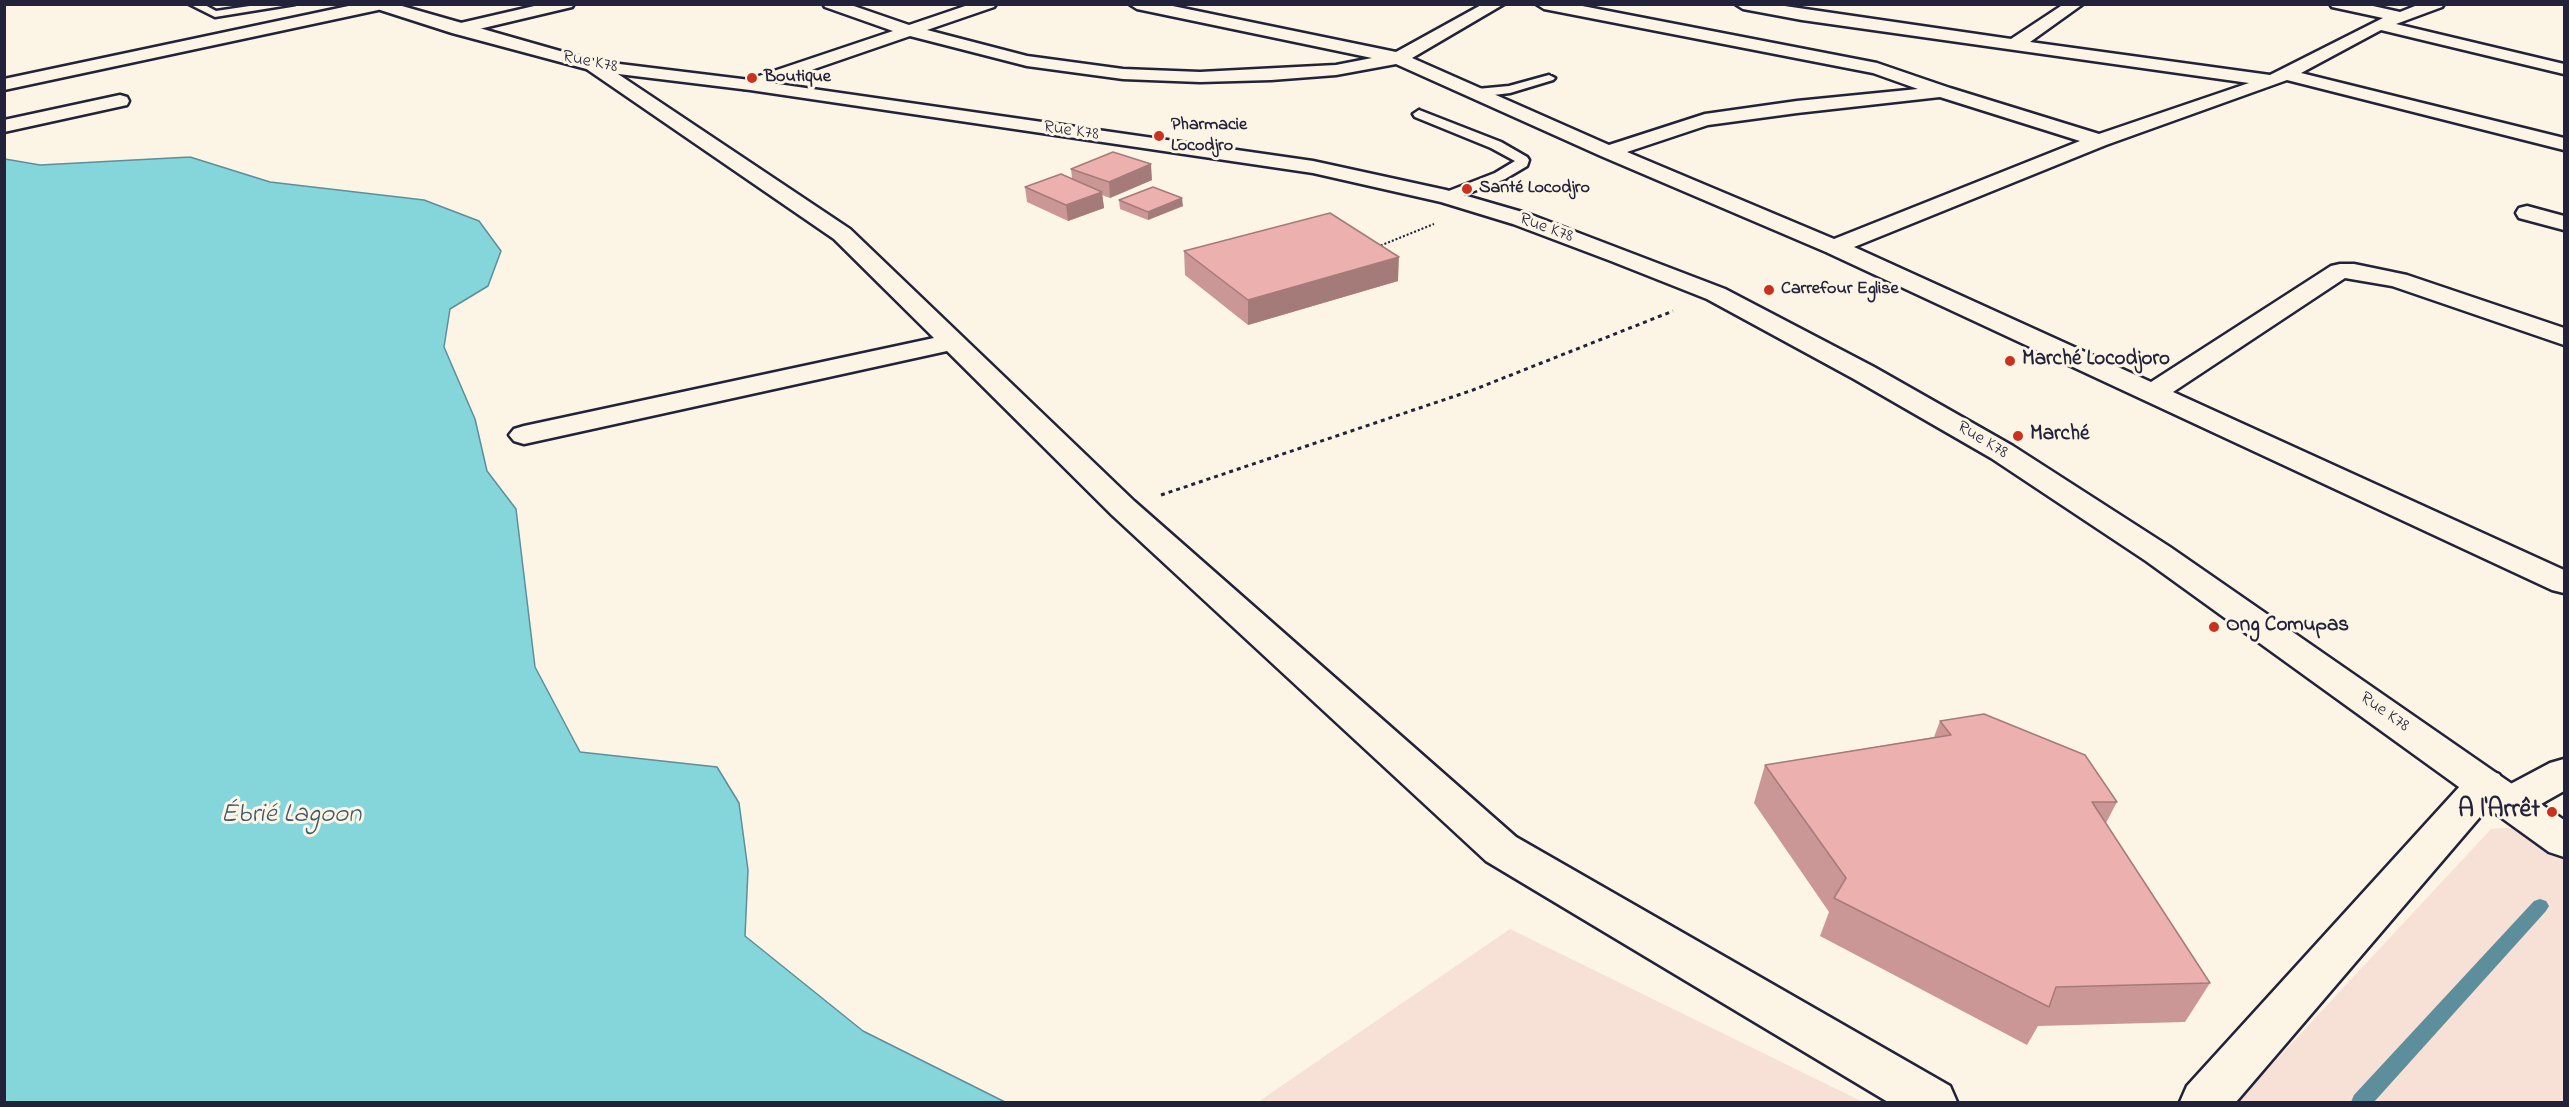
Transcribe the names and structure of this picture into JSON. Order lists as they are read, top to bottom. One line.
{"streets":{"street":["Rue K78"]},"water":["Ébrié Lagoon"],"places":["Boutique","Pharmacie Locodjro","Santé Locodjro","Carrefour Eglise","Marché Locodjoro","Marché","Ong Comupas","A l'Arrêt"]}
